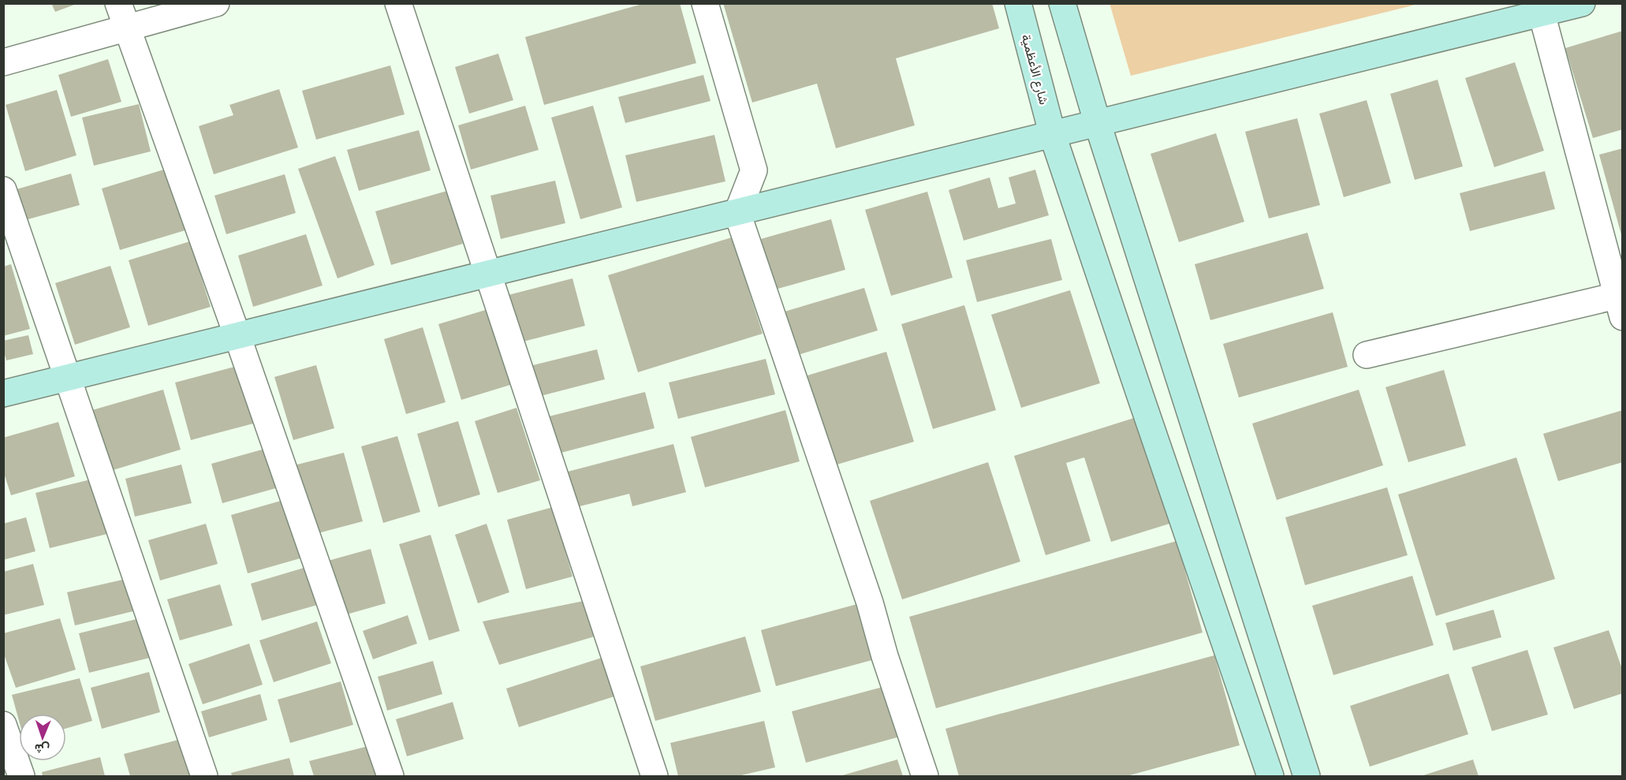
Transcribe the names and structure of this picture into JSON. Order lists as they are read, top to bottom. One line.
{"streets":{"main road":["شارع الأعظمية"]},"north":"bottom"}
